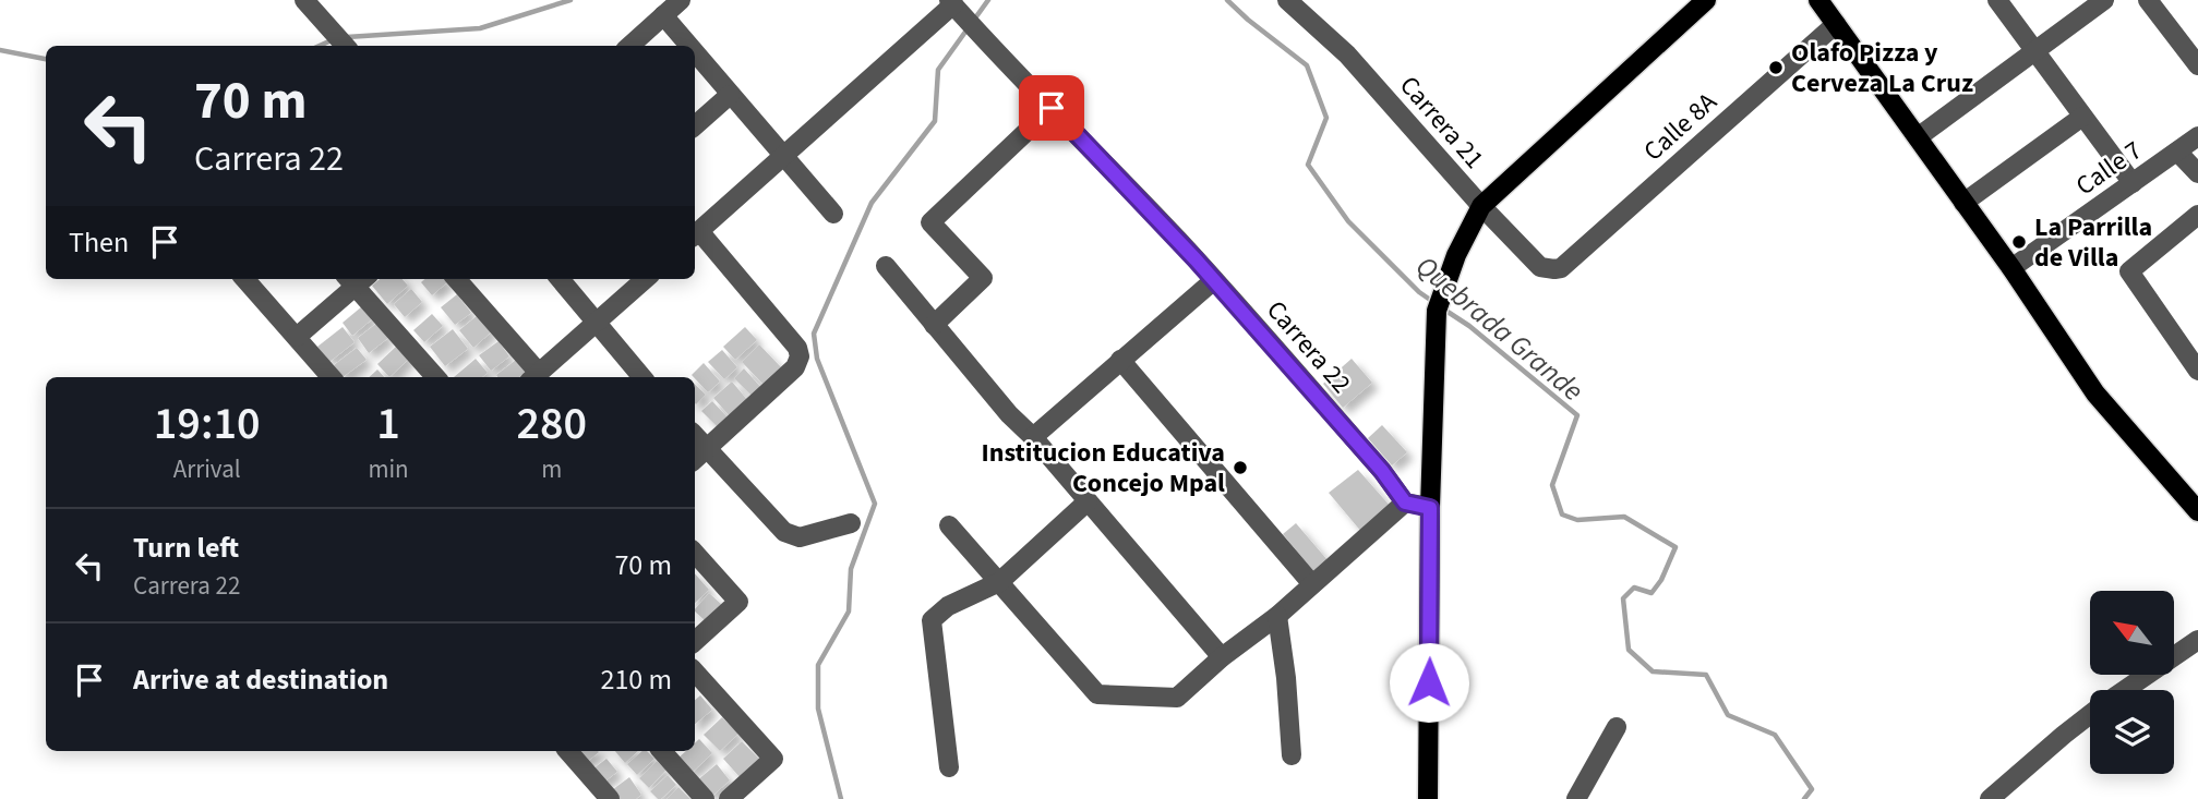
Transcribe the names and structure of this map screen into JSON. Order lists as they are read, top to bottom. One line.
{"streets":{"street":["Carrera 21","Calle 8A","Calle 7","Carrera 22"]},"crossings":[["Carrera 21","Calle 8A"]],"water":["Quebrada Grande"],"places":["Olafo Pizza y Cerveza La Cruz","La Parrilla de Villa","Institucion Educativa Concejo Mpal"],"north":"top left","page":{"turn":["70 m","Carrera 22"],"then":"Then","eta":["19:10","Arrival","1","min","280","m"],"list":[{"name":"Turn left","note":"Carrera 22","value":"70 m"},{"name":"Arrive at destination","value":"210 m"}]}}
